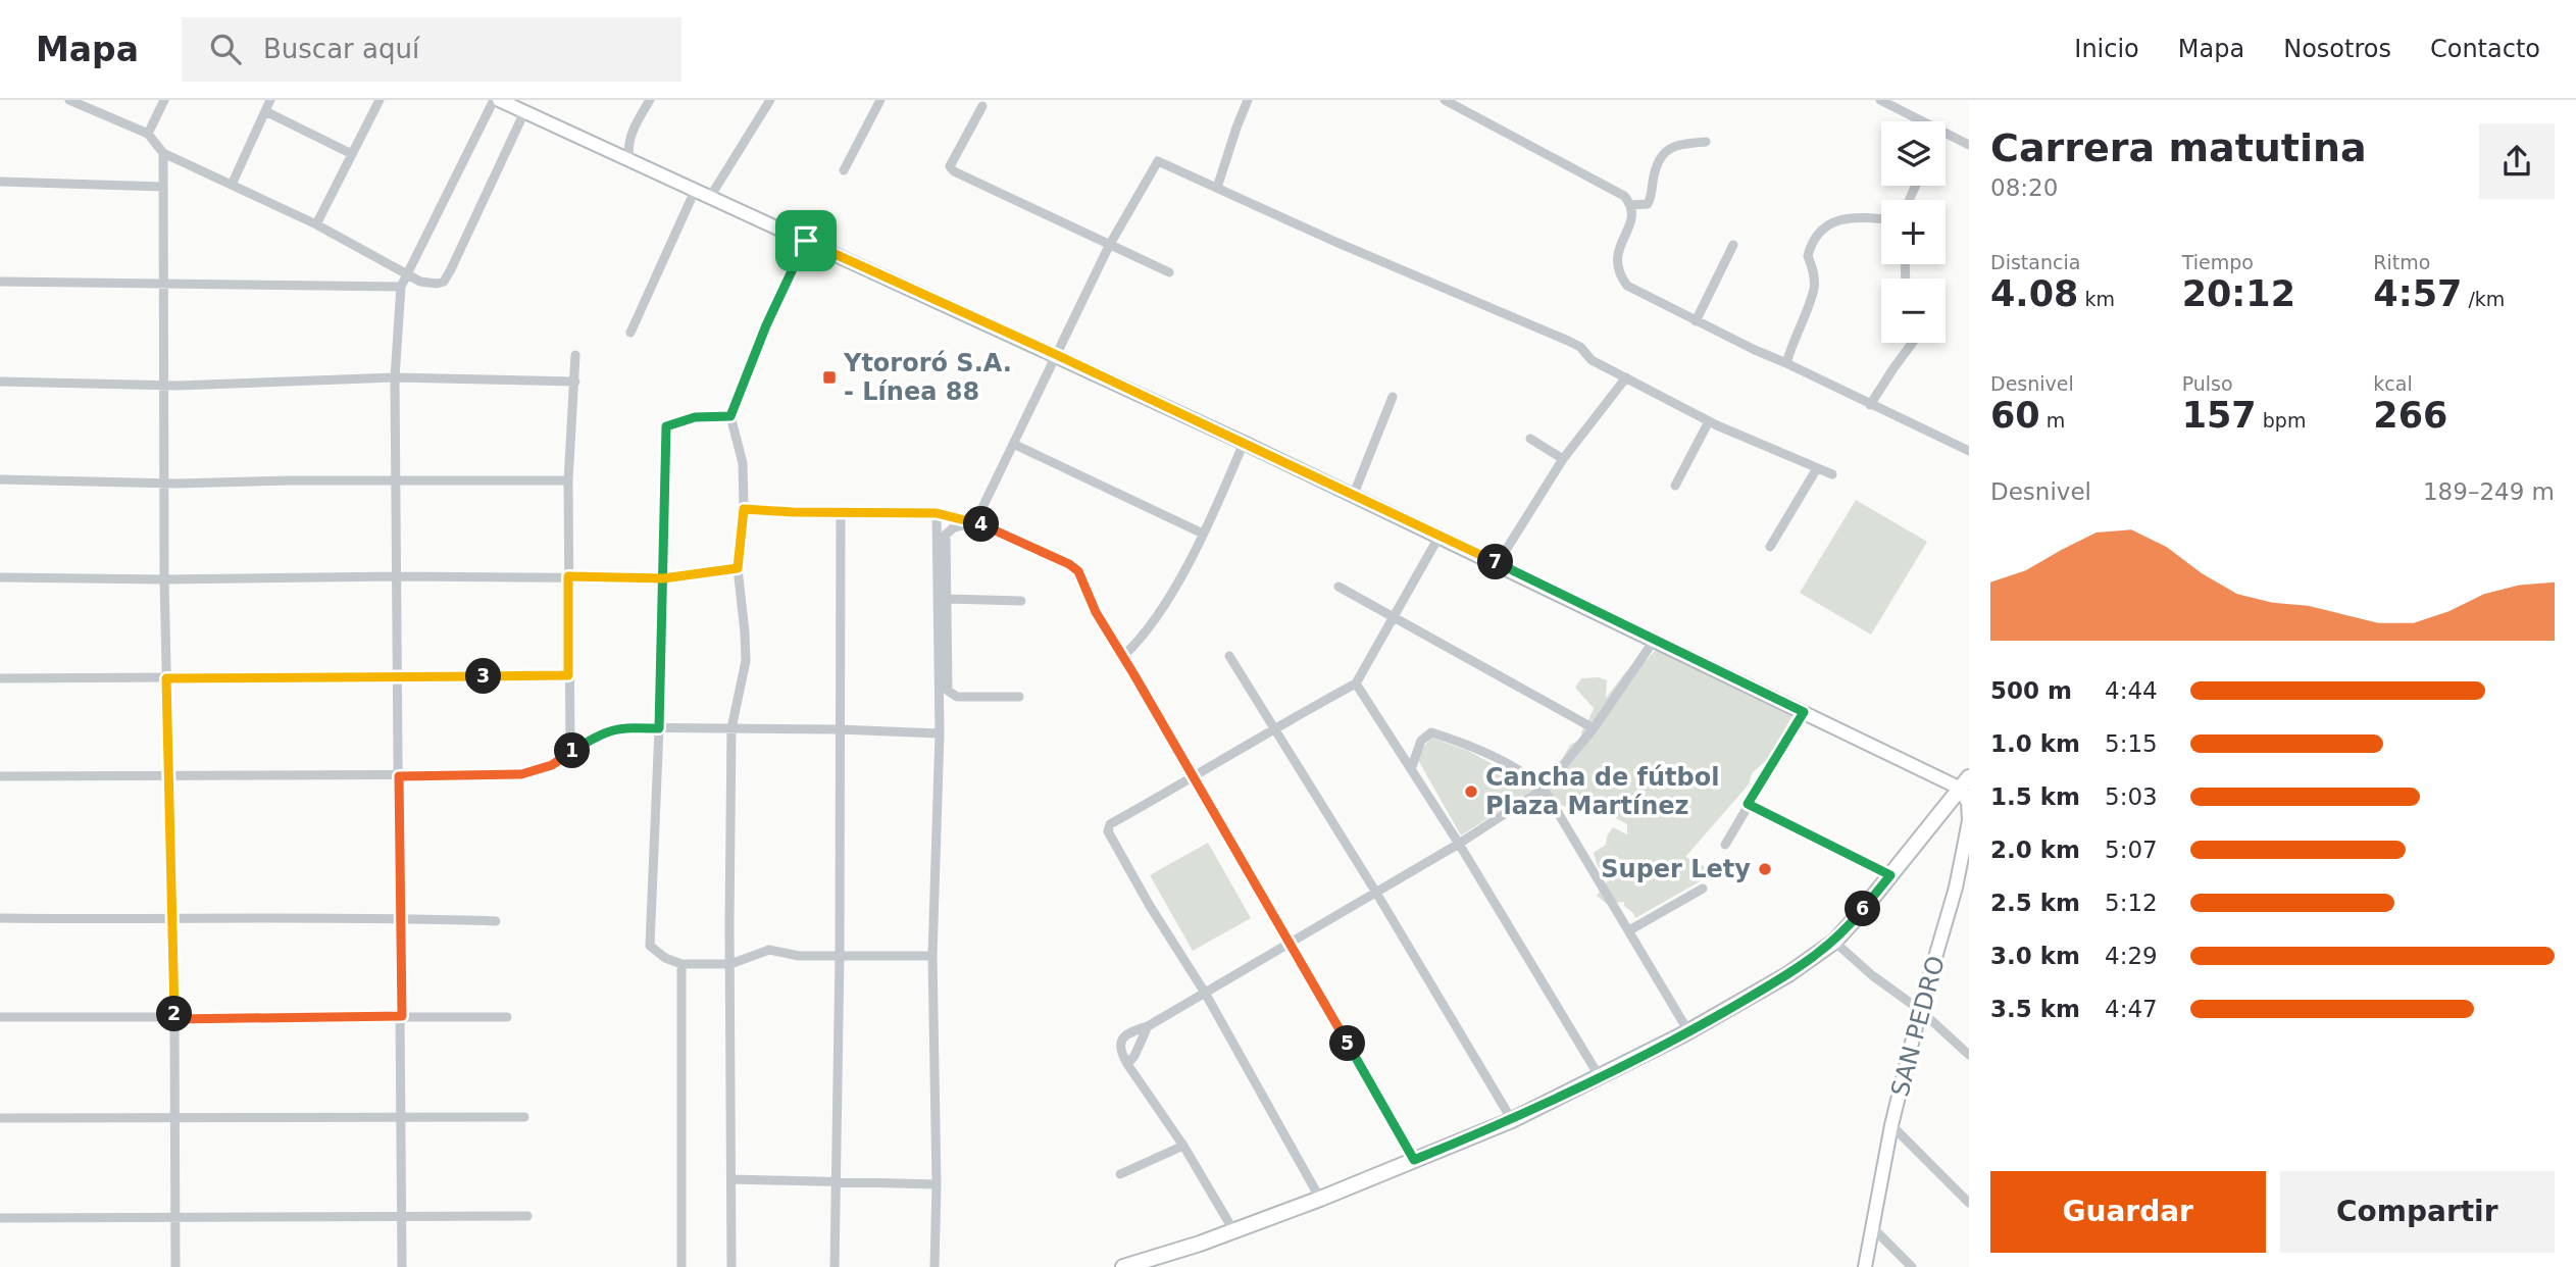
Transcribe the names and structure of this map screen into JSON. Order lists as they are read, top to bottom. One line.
{"streets":{"main road":["SAN PEDRO"]},"places":{"transit":["Ytororó S.A. - Línea 88"],"other":["Cancha de fútbol Plaza Martínez","Super Lety"]},"page":{"header":"Mapa","search":"Buscar aquí","nav":["Inicio","Mapa","Nosotros","Contacto"],"heading":["Carrera matutina","08:20"],"map_buttons":["+","−"],"stats":[["Distancia","4.08 km"],["Tiempo","20:12"],["Ritmo","4:57 /km"],["Desnivel","60 m"],["Pulso","157 bpm"],["kcal","266"]],"chart":["Desnivel","189–249 m"],"pins":["4","7","3","1","6","2","5"],"list":[{"name":"500 m","note":"4:44"},{"name":"1.0 km","note":"5:15"},{"name":"1.5 km","note":"5:03"},{"name":"2.0 km","note":"5:07"},{"name":"2.5 km","note":"5:12"},{"name":"3.0 km","note":"4:29"},{"name":"3.5 km","note":"4:47"}],"buttons":["Guardar","Compartir"]}}
